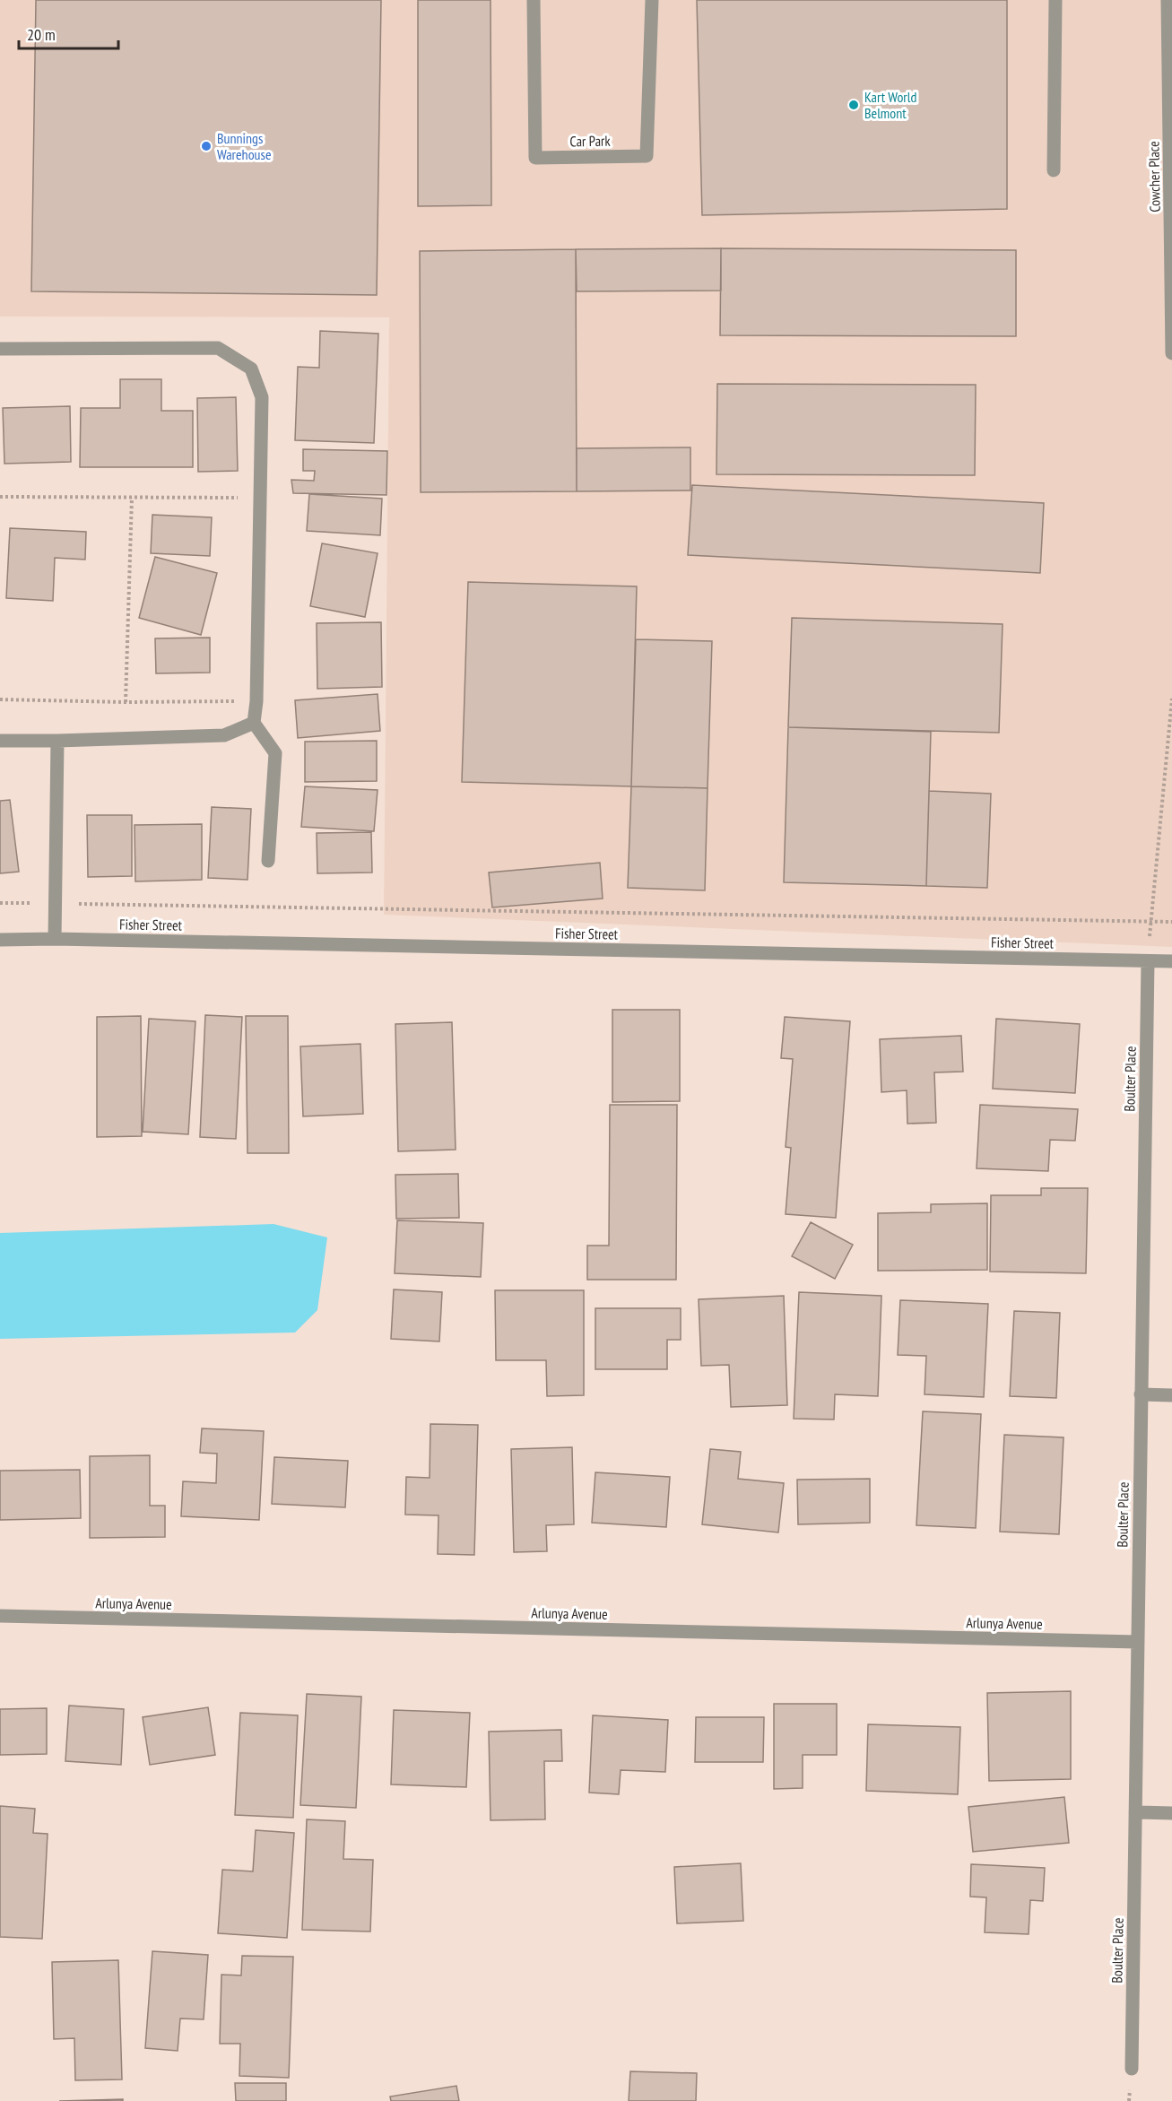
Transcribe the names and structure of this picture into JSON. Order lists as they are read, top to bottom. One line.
{"streets":{"street":["Car Park","Cowcher Place","Fisher Street","Boulter Place","Arlunya Avenue"]},"crossings":[["Fisher Street","Boulter Place"],["Boulter Place","Arlunya Avenue"]],"places":["Kart World Belmont","Bunnings Warehouse"],"scale_bar":"20 m"}
